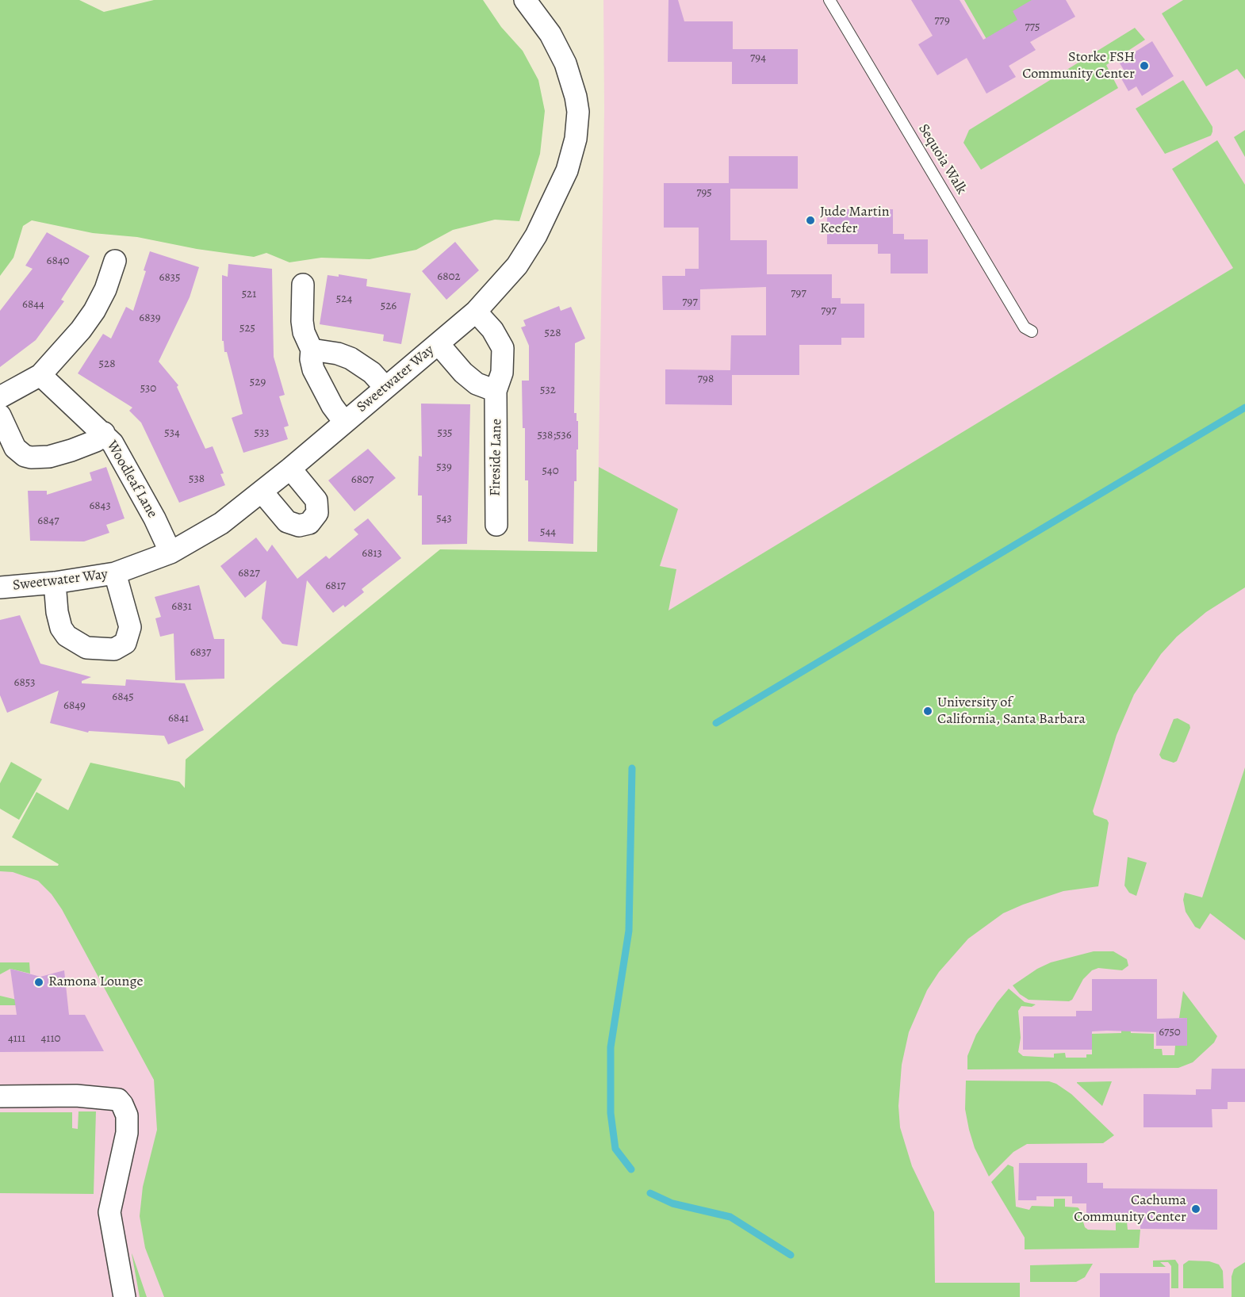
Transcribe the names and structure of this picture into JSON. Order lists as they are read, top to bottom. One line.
{"streets":{"street":["Sweetwater Way","Fireside Lane","Woodleaf Lane"],"lane":["Sequoia Walk"]},"crossings":[["Sweetwater Way","Fireside Lane"],["Sweetwater Way","Woodleaf Lane"]],"places":["Storke FSH Community Center","Jude Martin Keefer","University of California, Santa Barbara","Ramona Lounge","Cachuma Community Center"],"house_numbers":["779","775","794","795","6840","6802","6835","797","521","524","797","6844","526","797","6839","525","528","528","798","529","530","532","534","533","535","538;536","539","540","538","6807","6843","543","6847","544","6813","6827","6817","6831","6837","6853","6845","6849","6841","6750","4111","4110"]}
